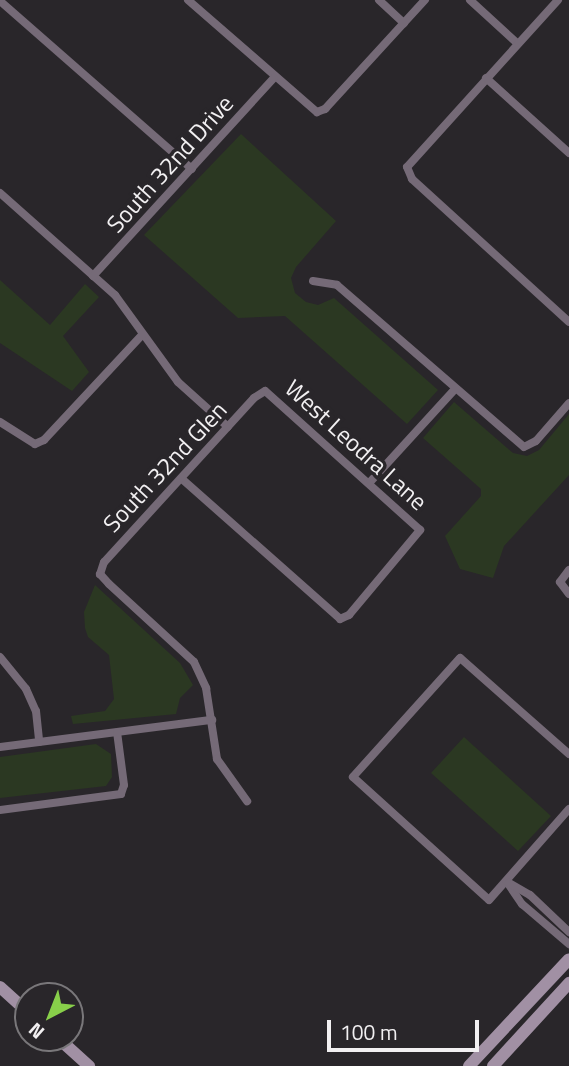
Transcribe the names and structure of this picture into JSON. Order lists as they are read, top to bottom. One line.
{"streets":{"street":["South 32nd Drive","West Leodra Lane","South 32nd Glen"]},"crossings":[["West Leodra Lane","South 32nd Glen"]],"scale_bar":"100 m","north":"bottom left"}
